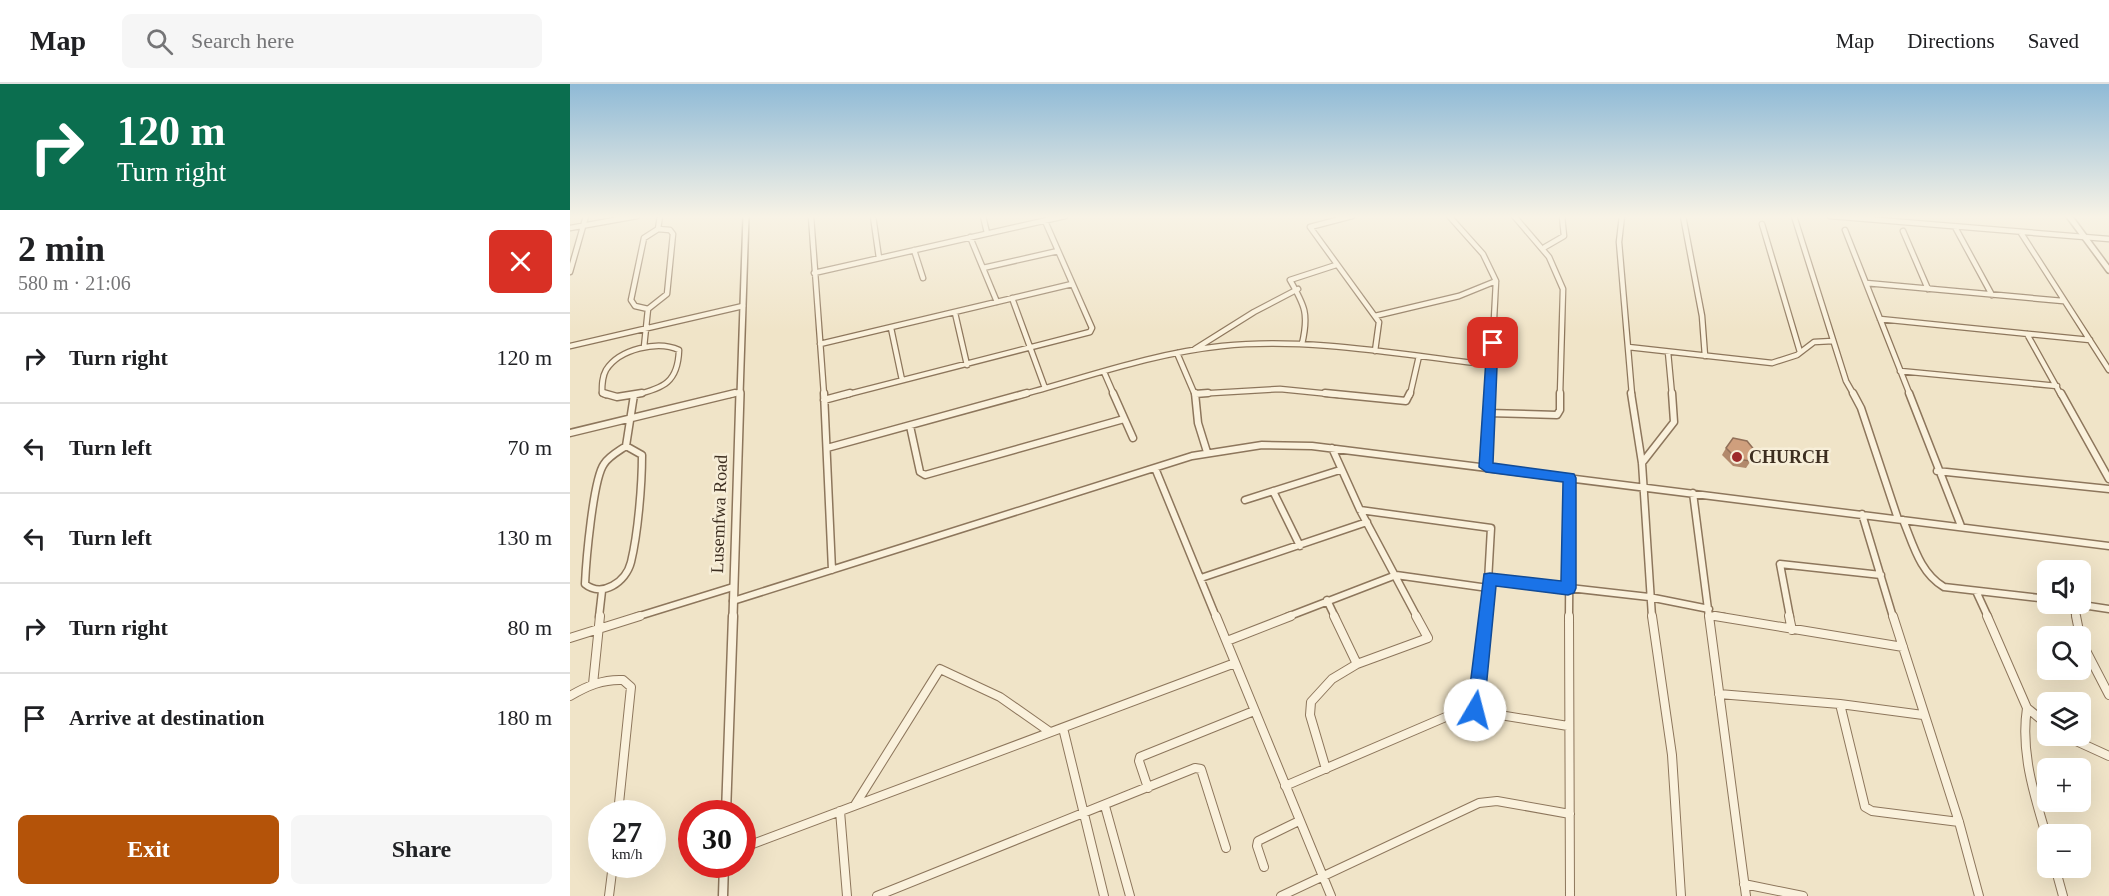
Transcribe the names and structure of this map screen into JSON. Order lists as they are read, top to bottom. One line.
{"streets":{"street":["Lusemfwa Road"]},"places":["CHURCH"],"page":{"header":"Map","search":"Search here","nav":["Map","Directions","Saved"],"turn":["120 m","Turn right"],"heading":["2 min","580 m · 21:06"],"list":[{"name":"Turn right","value":"120 m"},{"name":"Turn left","value":"70 m"},{"name":"Turn left","value":"130 m"},{"name":"Turn right","value":"80 m"},{"name":"Arrive at destination","value":"180 m"}],"map_buttons":["+","−"],"speed":"27 km/h","limit":"30","buttons":["Exit","Share"]}}
